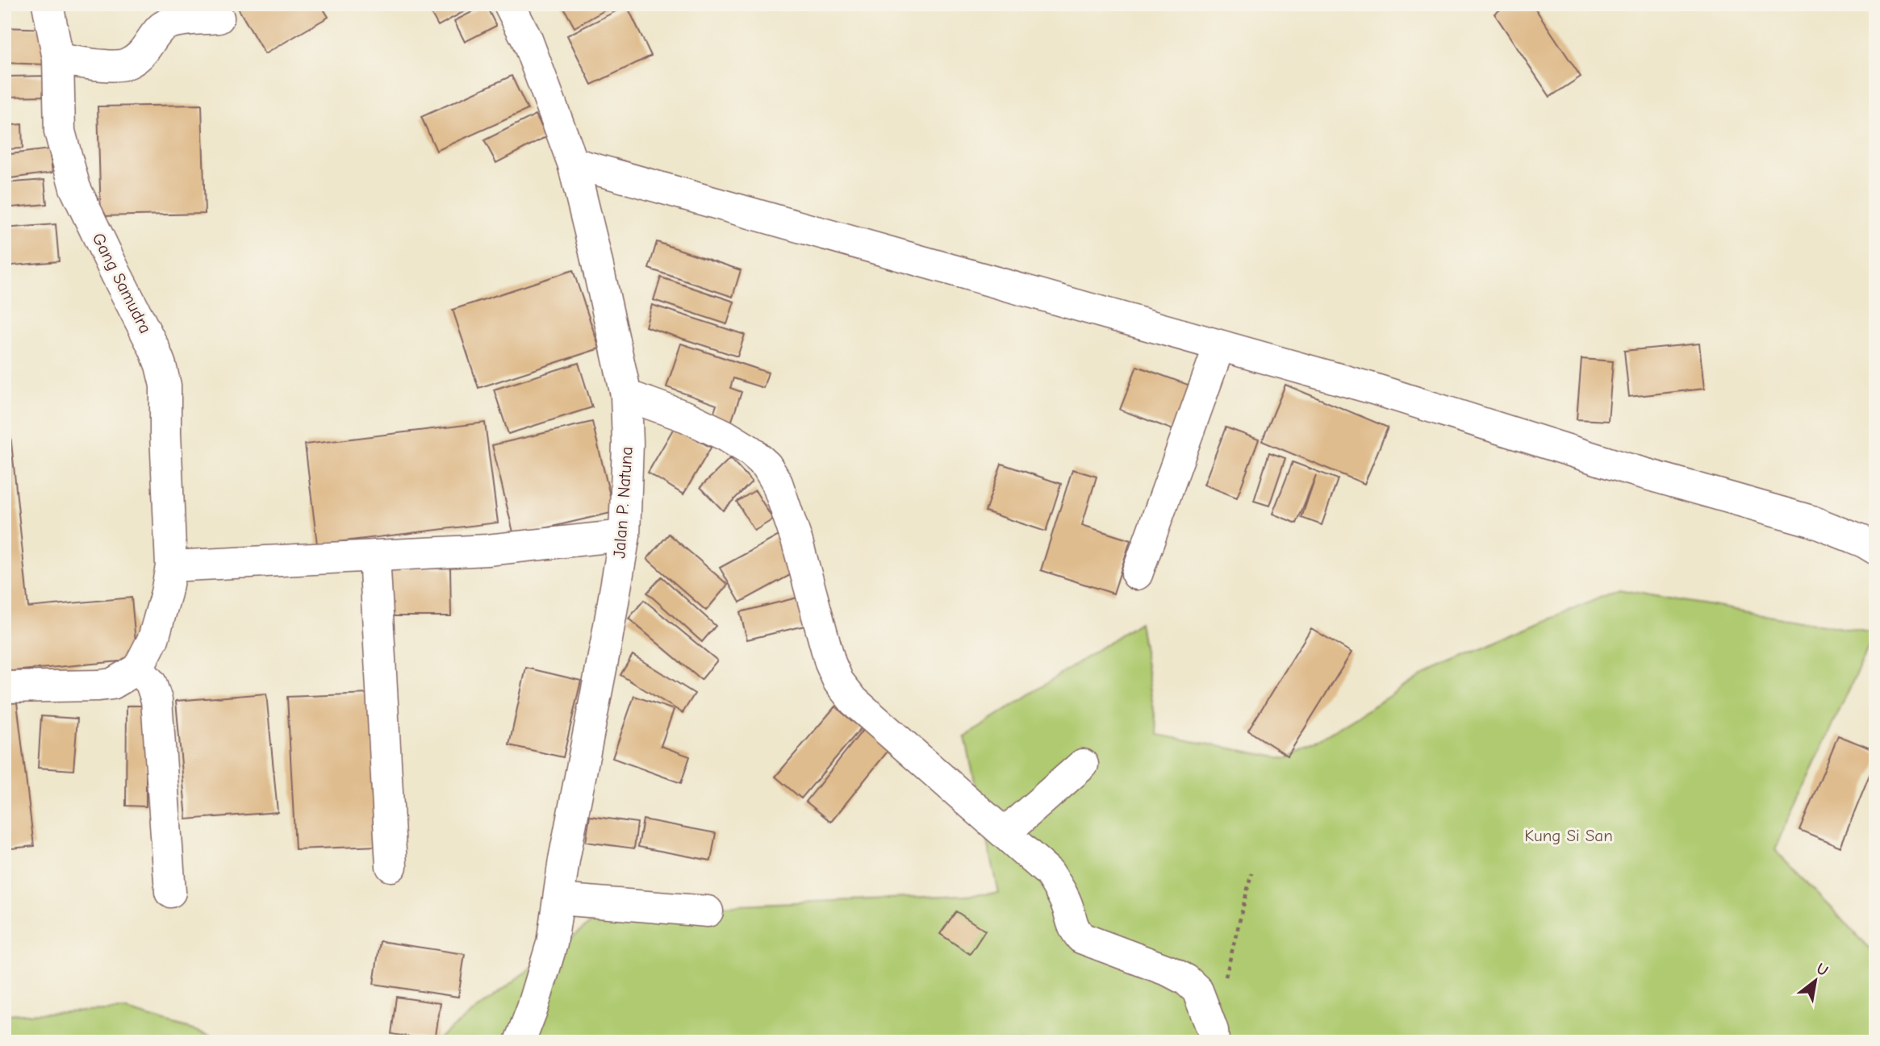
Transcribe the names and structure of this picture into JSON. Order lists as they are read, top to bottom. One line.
{"streets":{"street":["Gang Samudra","Jalan P. Natuna"]},"parks":["Kung Si San"],"north":"top right"}
